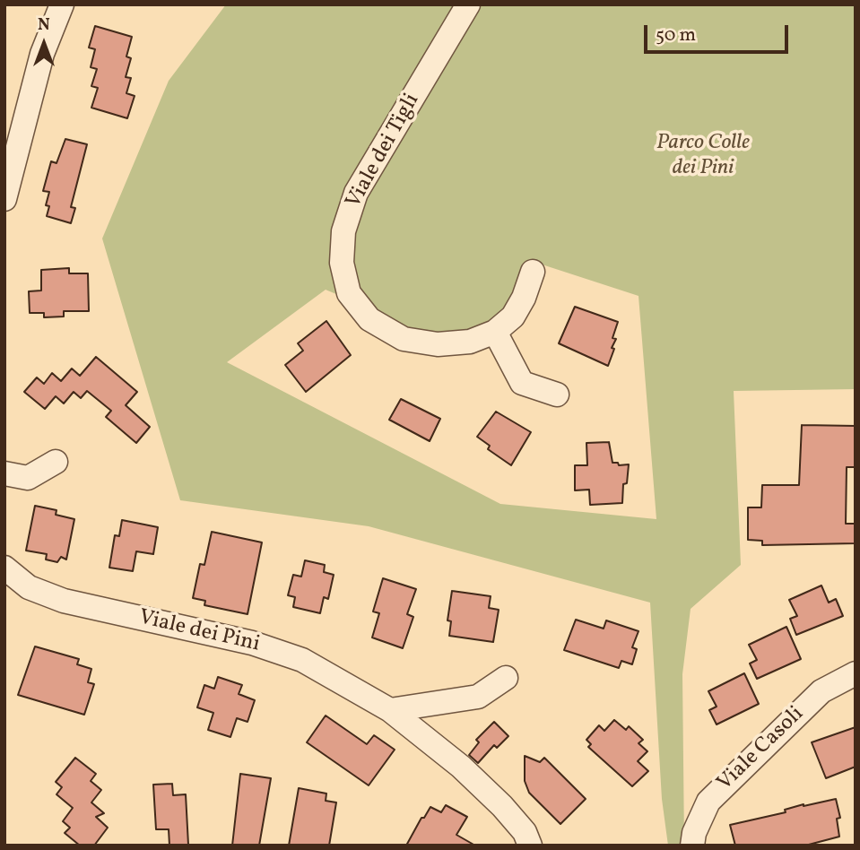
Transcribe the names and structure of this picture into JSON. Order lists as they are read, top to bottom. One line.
{"streets":{"street":["Viale dei Tigli","Viale dei Pini","Viale Casoli"]},"parks":["Parco Colle dei Pini"],"scale_bar":"50 m","north":"top"}
